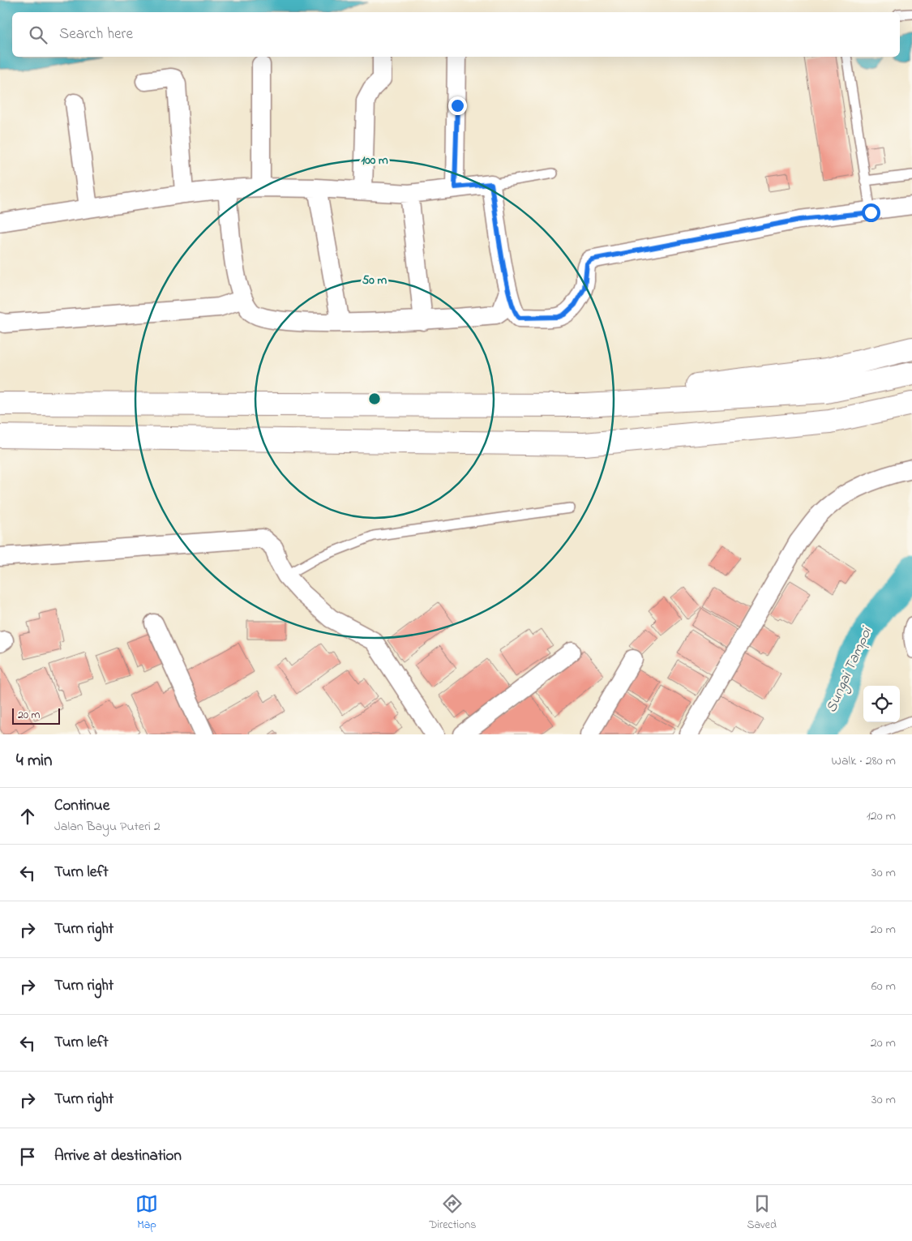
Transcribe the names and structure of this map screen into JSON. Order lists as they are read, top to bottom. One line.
{"water":["Sungai Tampoi"],"scale_bar":"20 m","page":{"search":"Search here","scale":"20 m","heading":["4 min","Walk · 280 m"],"list":[["Continue","Jalan Bayu Puteri 2","120 m"],["Turn left","30 m"],["Turn right","20 m"],["Turn right","60 m"],["Turn left","20 m"],["Turn right","30 m"],"Arrive at destination"],"nav":["Map","Directions","Saved"]},"rings":["100 m","50 m"]}
